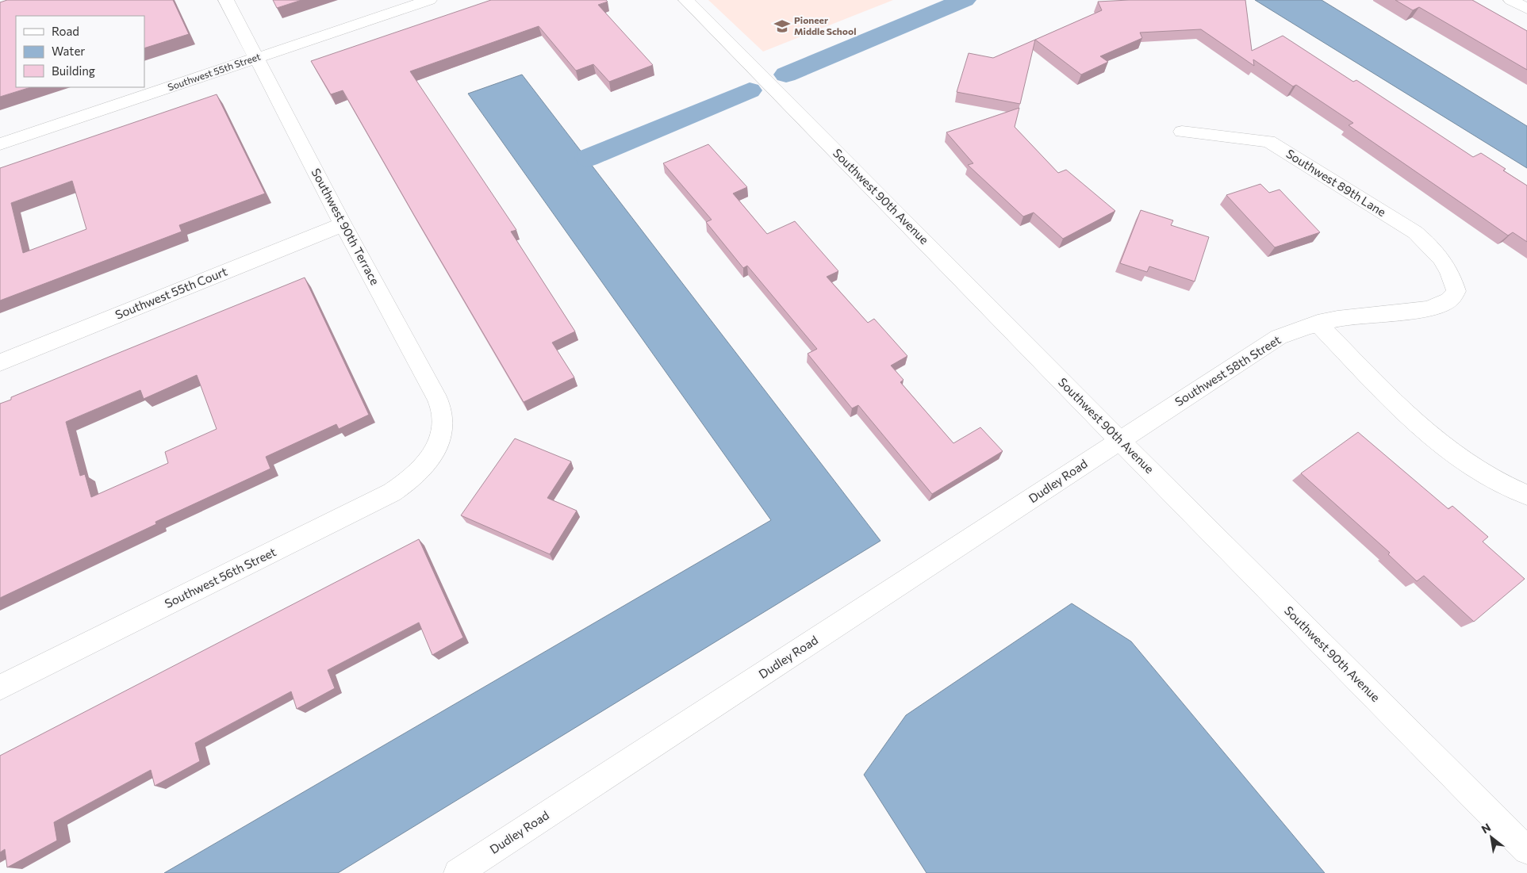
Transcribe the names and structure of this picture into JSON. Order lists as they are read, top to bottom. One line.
{"streets":{"street":["Southwest 55th Street","Southwest 89th Lane","Southwest 90th Avenue","Southwest 90th Terrace","Southwest 55th Court","Southwest 58th Street","Dudley Road","Southwest 56th Street"]},"crossings":[["Southwest 55th Street","Southwest 90th Terrace"],["Southwest 89th Lane","Southwest 58th Street"],["Southwest 90th Avenue","Southwest 58th Street"],["Southwest 90th Avenue","Dudley Road"],["Southwest 90th Terrace","Southwest 55th Court"],["Southwest 90th Terrace","Southwest 56th Street"],["Southwest 58th Street","Dudley Road"]],"places":{"school or university":["Pioneer Middle School"]},"legend":["Road","Water","Building"],"north":"top left"}
